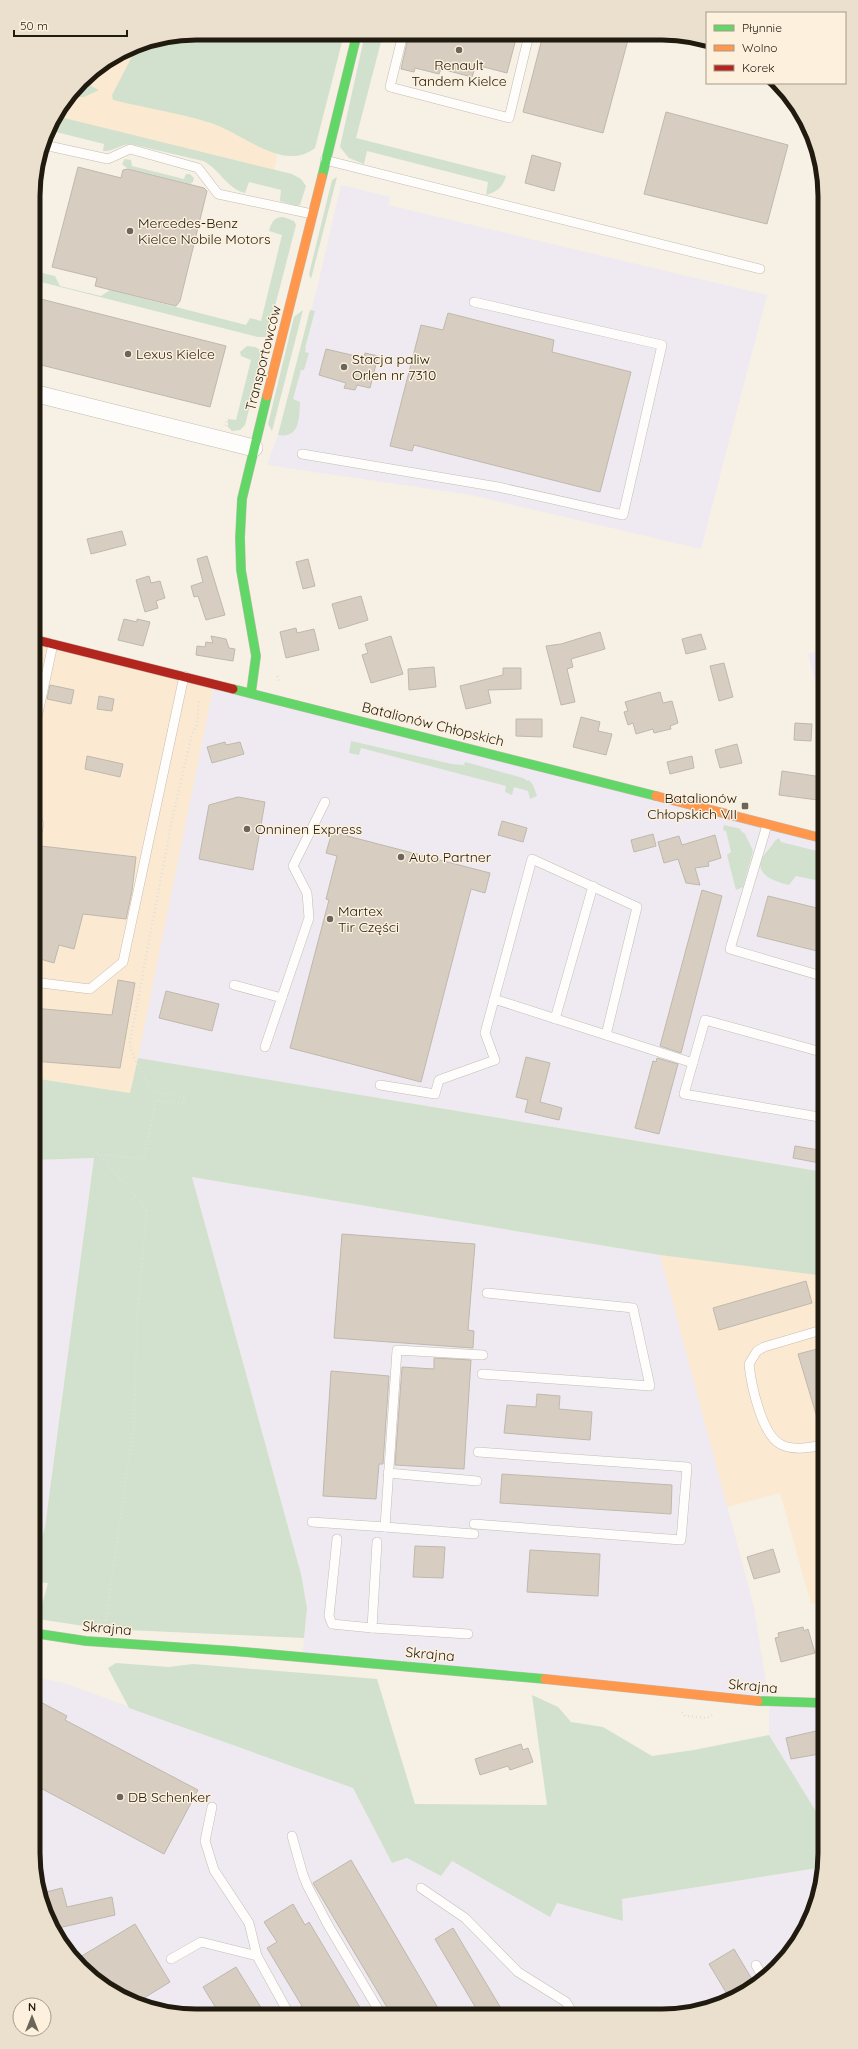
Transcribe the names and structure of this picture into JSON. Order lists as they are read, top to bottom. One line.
{"streets":{"street":["Transportowców","Batalionów Chłopskich","Skrajna"]},"crossings":[["Transportowców","Batalionów Chłopskich"]],"places":{"other":["Renault Tandem Kielce","Mercedes-Benz Kielce Nobile Motors","Lexus Kielce","Stacja paliw Orlen nr 7310","Onninen Express","Auto Partner","Martex Tir Części","DB Schenker"],"transit":["Batalionów Chłopskich VII"]},"legend":["Płynnie","Wolno","Korek"],"scale_bar":"50 m","north":"top"}
